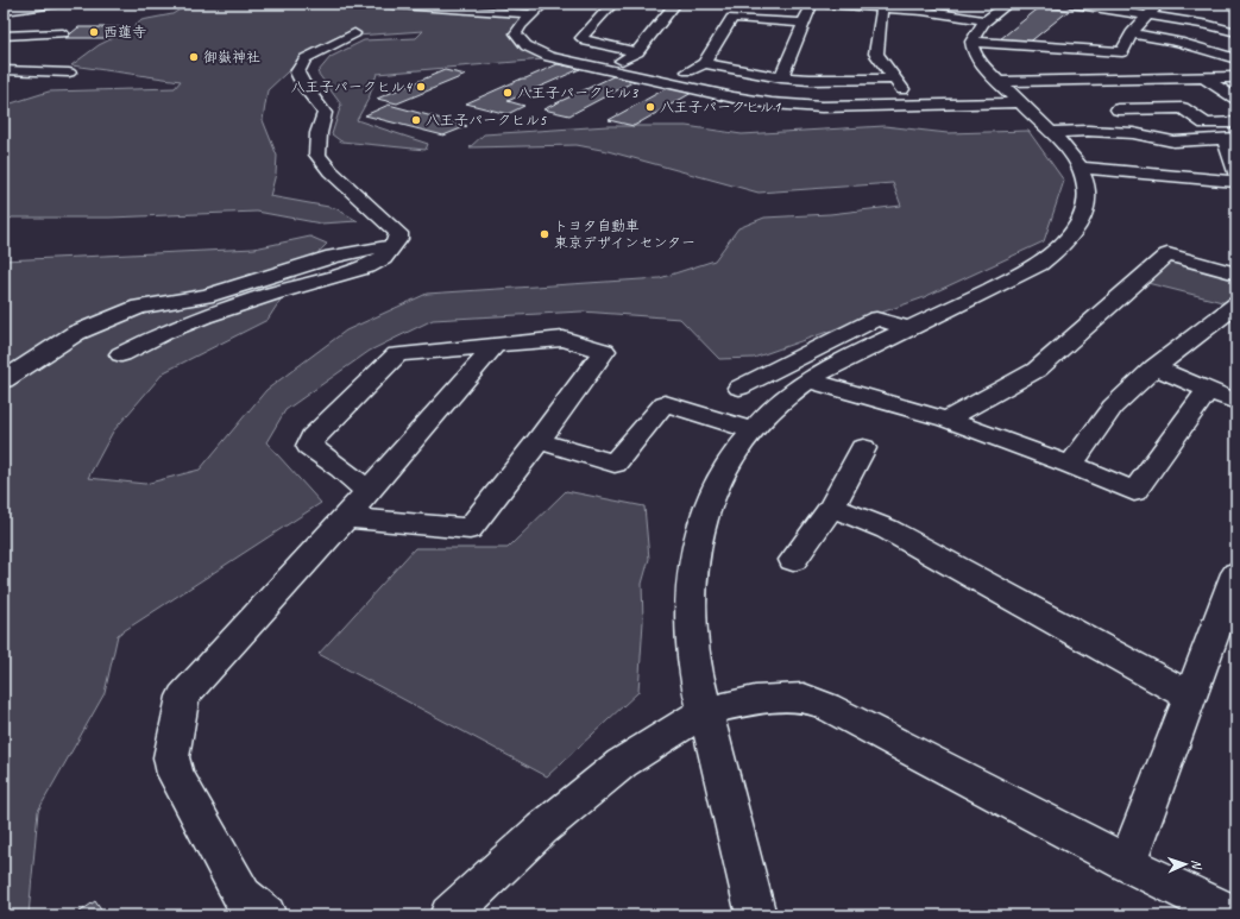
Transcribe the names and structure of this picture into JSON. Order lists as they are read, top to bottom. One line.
{"places":["西蓮寺","御嶽神社","八王子パークヒル4","八王子パークヒル3","八王子パークヒル1","八王子パークヒル5","トヨタ自動車 東京デザインセンター"],"north":"right"}
